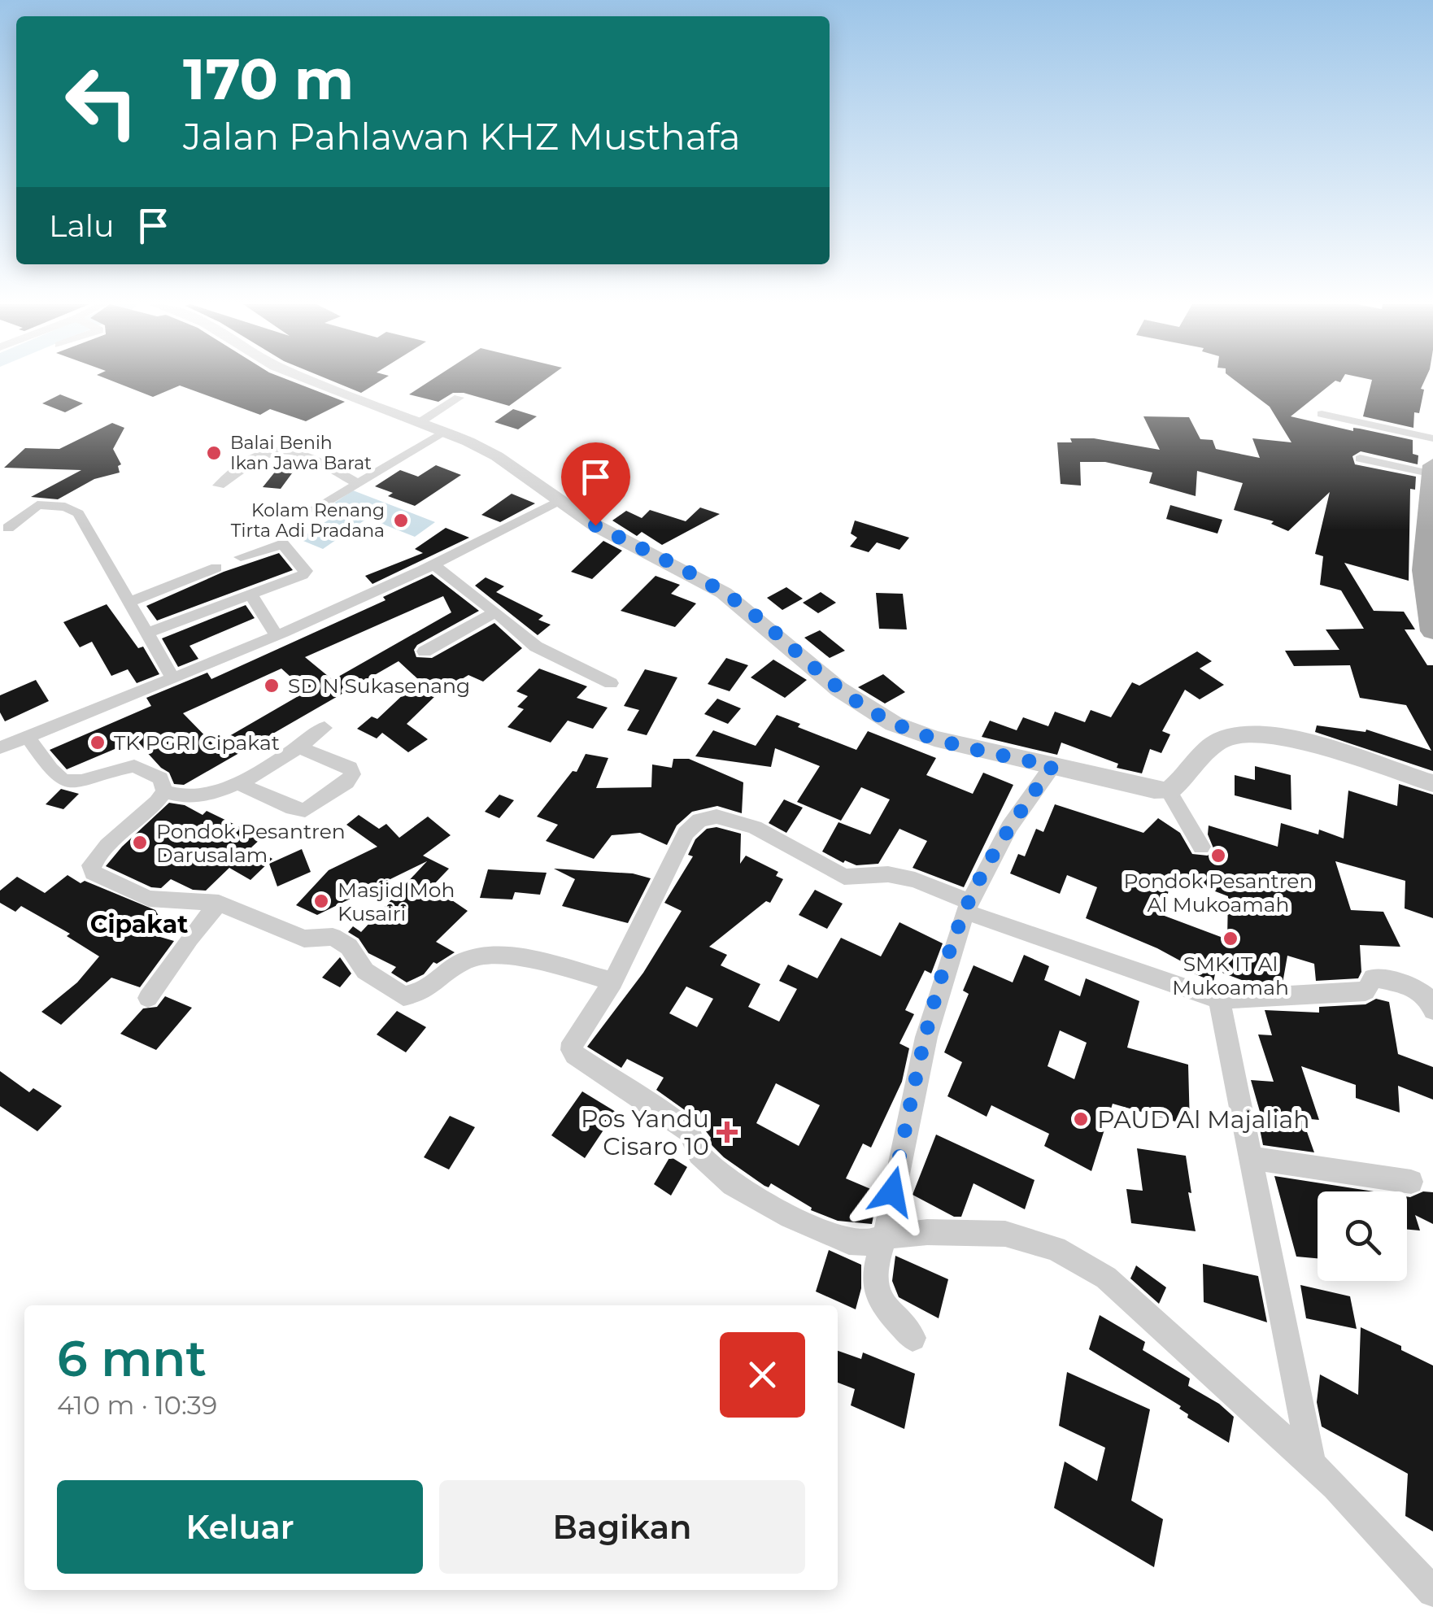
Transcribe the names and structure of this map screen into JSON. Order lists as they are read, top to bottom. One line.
{"districts":["Cipakat"],"places":{"other":["Balai Benih Ikan Jawa Barat","Kolam Renang Tirta Adi Pradana","SD N Sukasenang","TK PGRI Cipakat","Pondok Pesantren Darusalam","Pondok Pesantren Al Mukoamah","Masjid Moh Kusairi","SMK IT Al Mukoamah","PAUD Al Majaliah"],"health":["Pos Yandu Cisaro 10"]},"page":{"turn":["170 m","Jalan Pahlawan KHZ Musthafa"],"then":"Lalu","heading":["6 mnt","410 m · 10:39"],"buttons":["Keluar","Bagikan"]}}
